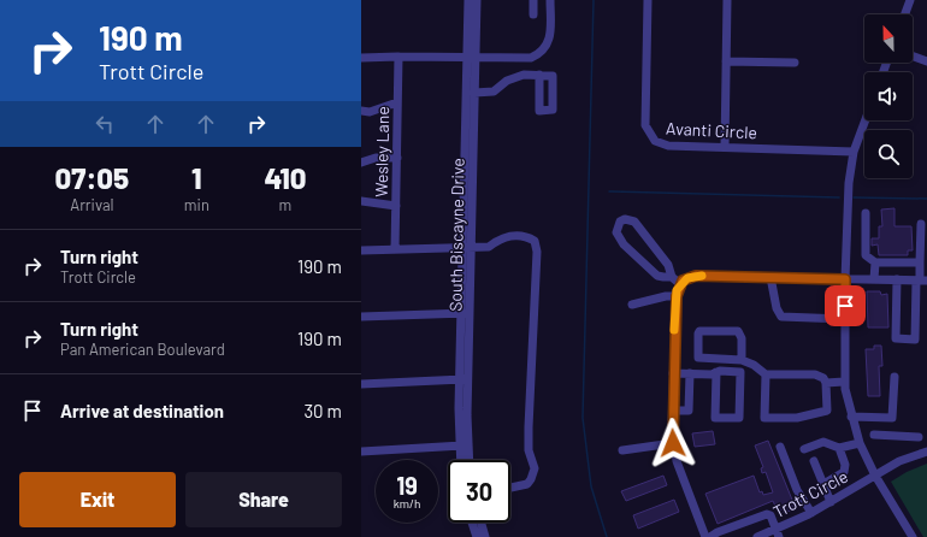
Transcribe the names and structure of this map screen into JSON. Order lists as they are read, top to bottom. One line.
{"streets":{"street":["Avanti Circle","Wesley Lane","South Biscayne Drive","Trott Circle"]},"north":"top","page":{"turn":["190 m","Trott Circle"],"eta":["07:05","Arrival","1","min","410","m"],"list":[{"name":"Turn right","note":"Trott Circle","value":"190 m"},{"name":"Turn right","note":"Pan American Boulevard","value":"190 m"},{"name":"Arrive at destination","value":"30 m"}],"speed":"19 km/h","limit":"30","buttons":["Exit","Share"]}}
